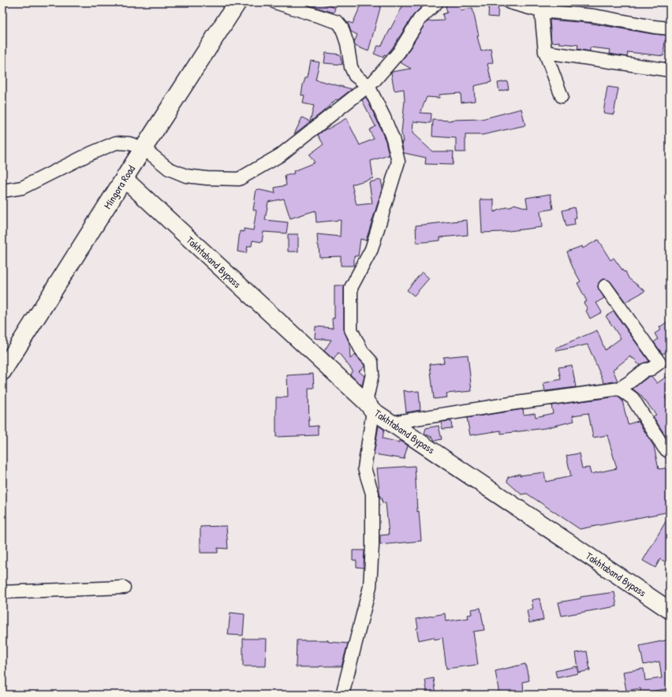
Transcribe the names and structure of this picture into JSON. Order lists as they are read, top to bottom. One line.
{"streets":{"highway":["Mingora Road"],"main road":["Takhtaband Bypass"]},"crossings":[["Mingora Road","Takhtaband Bypass"]]}
